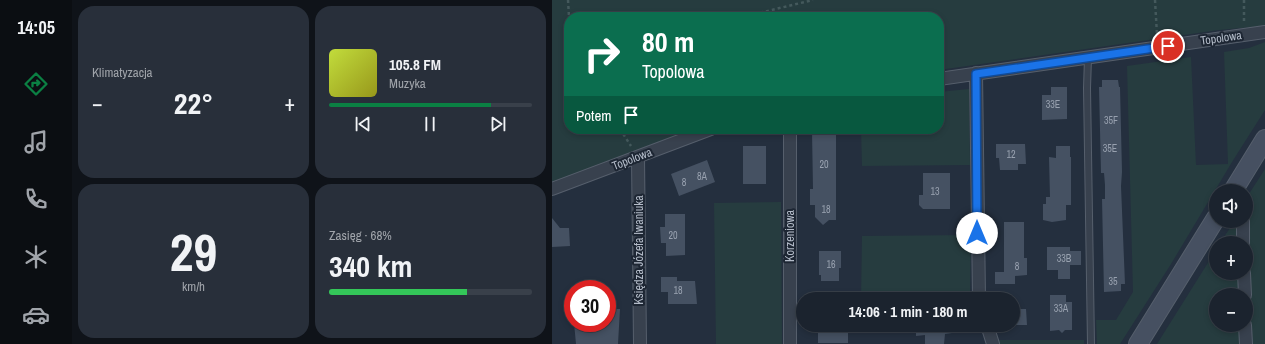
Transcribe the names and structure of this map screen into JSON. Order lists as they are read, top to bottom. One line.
{"streets":{"street":["Topolowa","Korzeniowa","Księdza Józefa Iwaniuka"]},"crossings":[["Topolowa","Księdza Józefa Iwaniuka"]],"house_numbers":["33E","35F","35E","12","20","8A","8","13","18","20","33B","16","8","35","18","33A"],"page":{"tabs":"14:05","tile":["Klimatyzacja",["29","km/h"],["Zasięg · 68%","340 km"]],"turn":["80 m","Topolowa"],"song":["105.8 FM","Muzyka"],"heat":["−","22°","+"],"then":"Potem","map_buttons":["+","−"],"limit":"30","trip":"14:06 · 1 min · 180 m"}}
